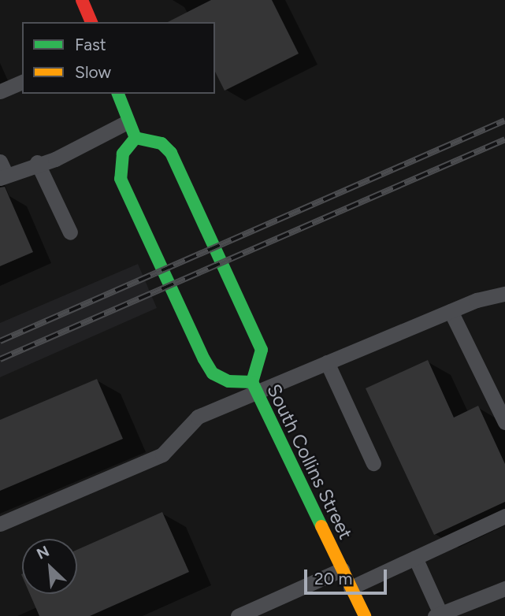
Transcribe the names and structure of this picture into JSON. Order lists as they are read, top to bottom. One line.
{"streets":{"main road":["South Collins Street"]},"legend":["Fast","Slow"],"scale_bar":"20 m","north":"top left"}
